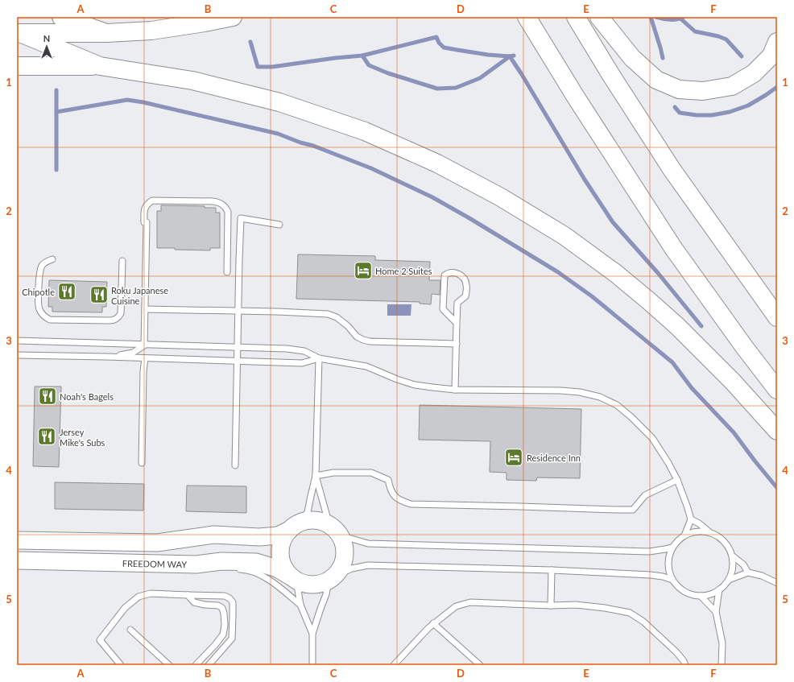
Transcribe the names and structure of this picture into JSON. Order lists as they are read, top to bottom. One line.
{"streets":{"street":["FREEDOM WAY"]},"places":{"hotel":["Home 2 Suites","Residence Inn"],"restaurant":["Chipotle","Roku Japanese Cuisine","Noah's Bagels","Jersey Mike's Subs"]},"north":"top","grid":{"columns":["A","B","C","D","E","F"],"rows":["1","2","3","4","5"]}}
